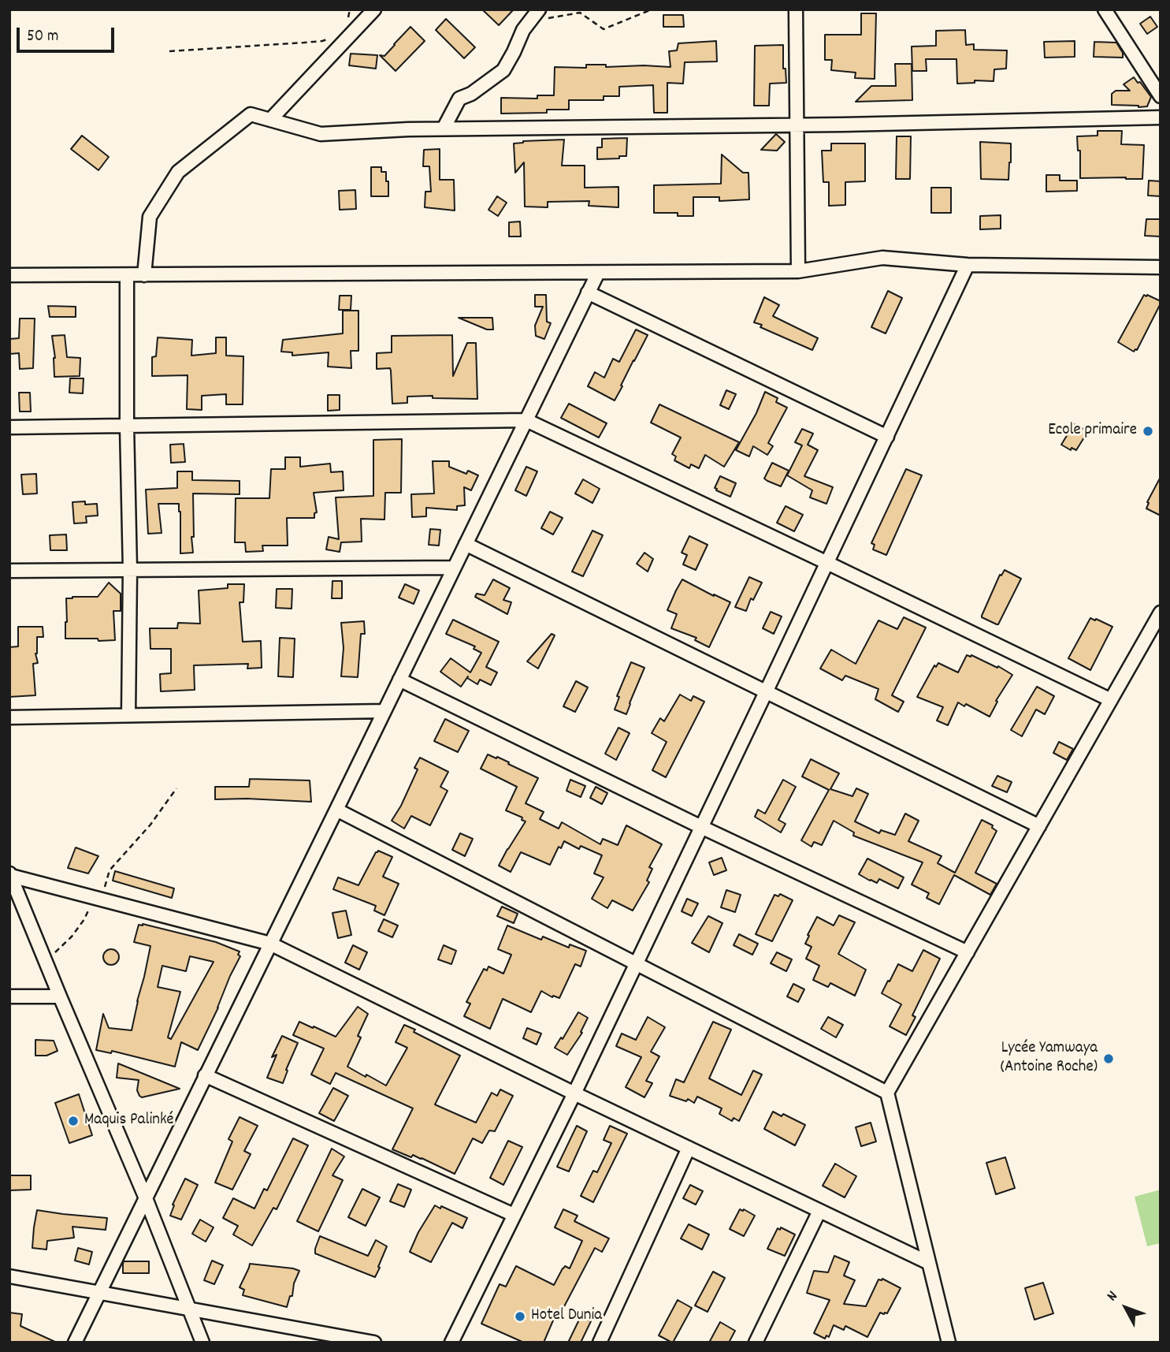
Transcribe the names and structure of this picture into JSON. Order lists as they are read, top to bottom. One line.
{"places":["Ecole primaire","Lycée Yamwaya (Antoine Roche)","Maquis Palinké","Hotel Dunia"],"scale_bar":"50 m","north":"top left"}
